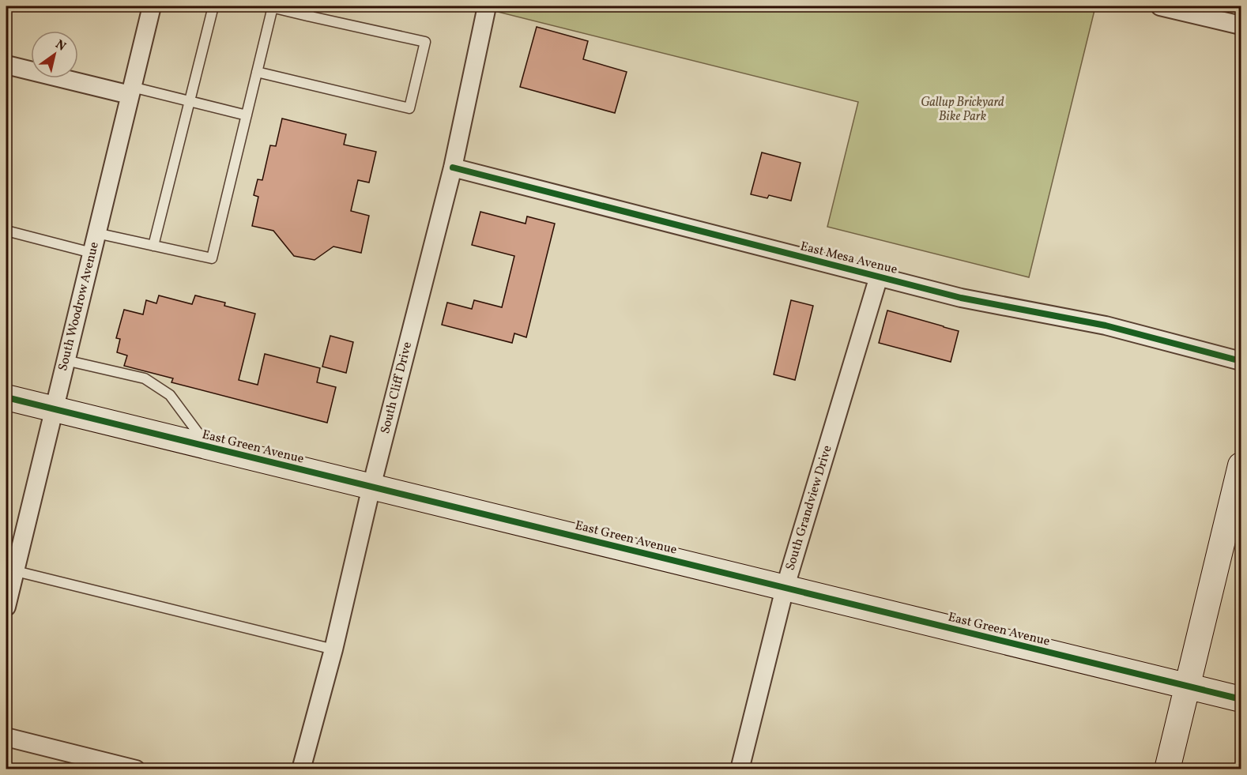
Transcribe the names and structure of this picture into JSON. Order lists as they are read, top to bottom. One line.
{"streets":{"street":["East Mesa Avenue","South Woodrow Avenue","South Cliff Drive","East Green Avenue","South Grandview Drive"]},"crossings":[["East Mesa Avenue","South Cliff Drive"],["East Mesa Avenue","South Grandview Drive"],["South Woodrow Avenue","East Green Avenue"],["South Cliff Drive","East Green Avenue"],["East Green Avenue","South Grandview Drive"]],"parks":["Gallup Brickyard Bike Park"],"north":"top right"}
